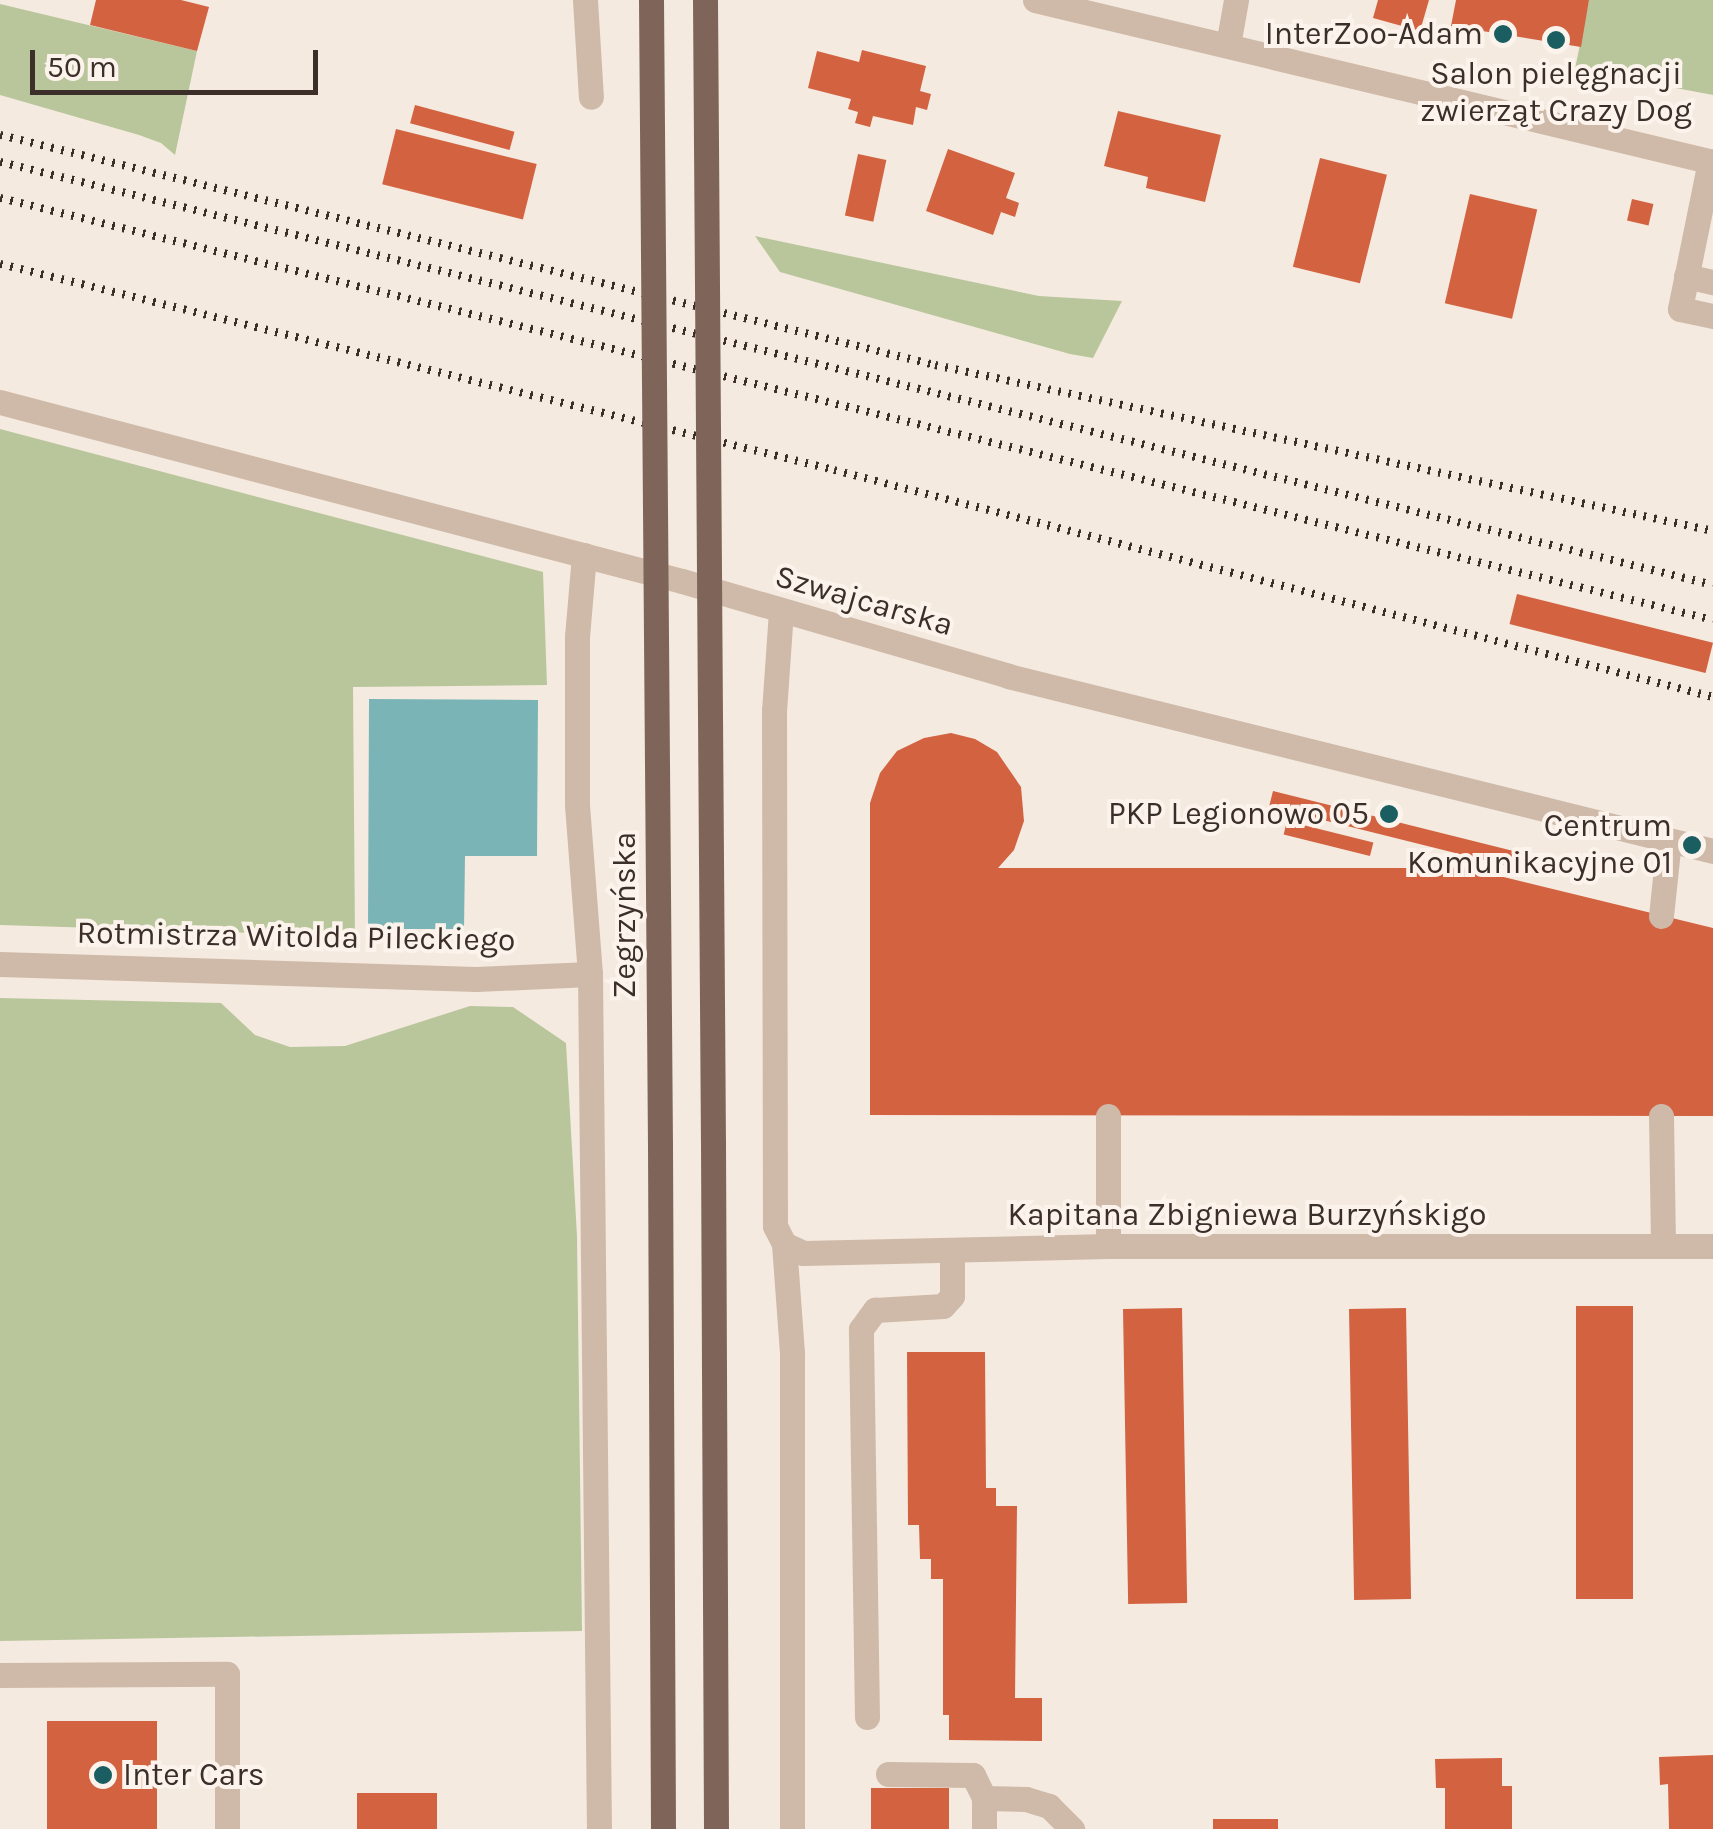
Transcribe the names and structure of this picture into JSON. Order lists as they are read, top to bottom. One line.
{"streets":{"main road":["Zegrzyńska"],"street":["Szwajcarska","Rotmistrza Witolda Pileckiego","Kapitana Zbigniewa Burzyńskigo"]},"places":["InterZoo-Adam","Salon pielęgnacji zwierząt Crazy Dog","PKP Legionowo 05","Centrum Komunikacyjne 01","Inter Cars"],"scale_bar":"50 m"}
